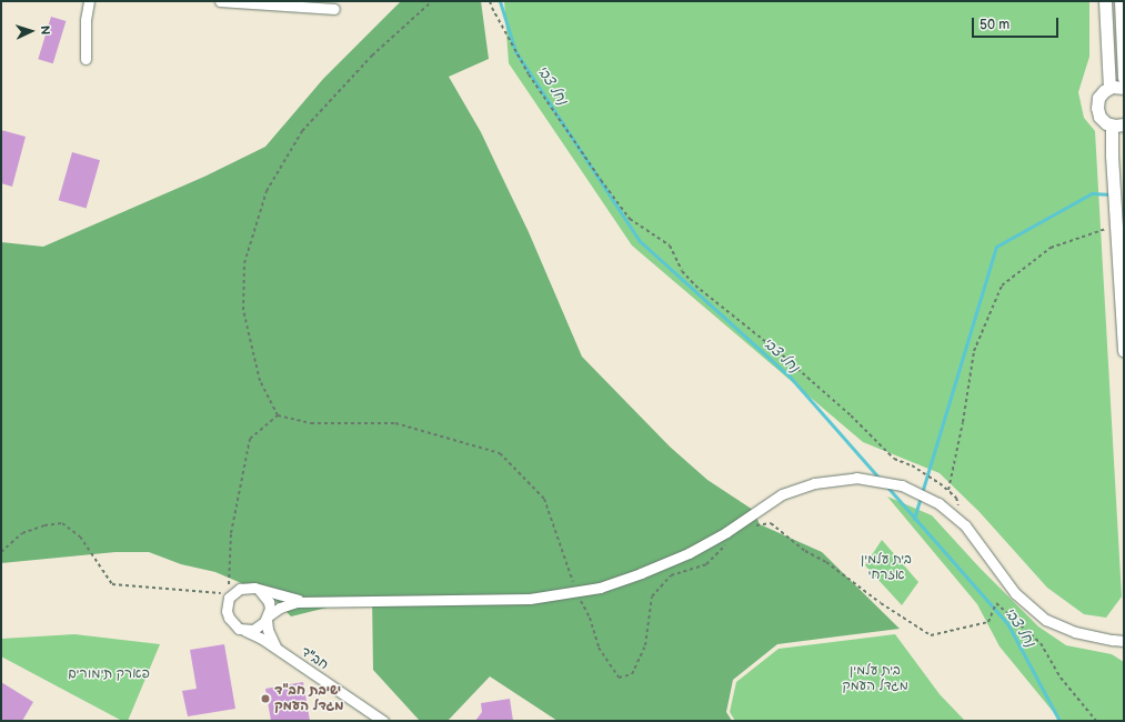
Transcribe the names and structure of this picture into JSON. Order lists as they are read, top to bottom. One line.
{"streets":{"street":["חב\"ד"]},"water":["נחל צבי"],"parks":["בית עלמין אזרחי","בית עלמין מגדל העמק","פארק תימורים"],"places":["ישיבת חב\"ד מגדל העמק"],"scale_bar":"50 m","north":"right"}
